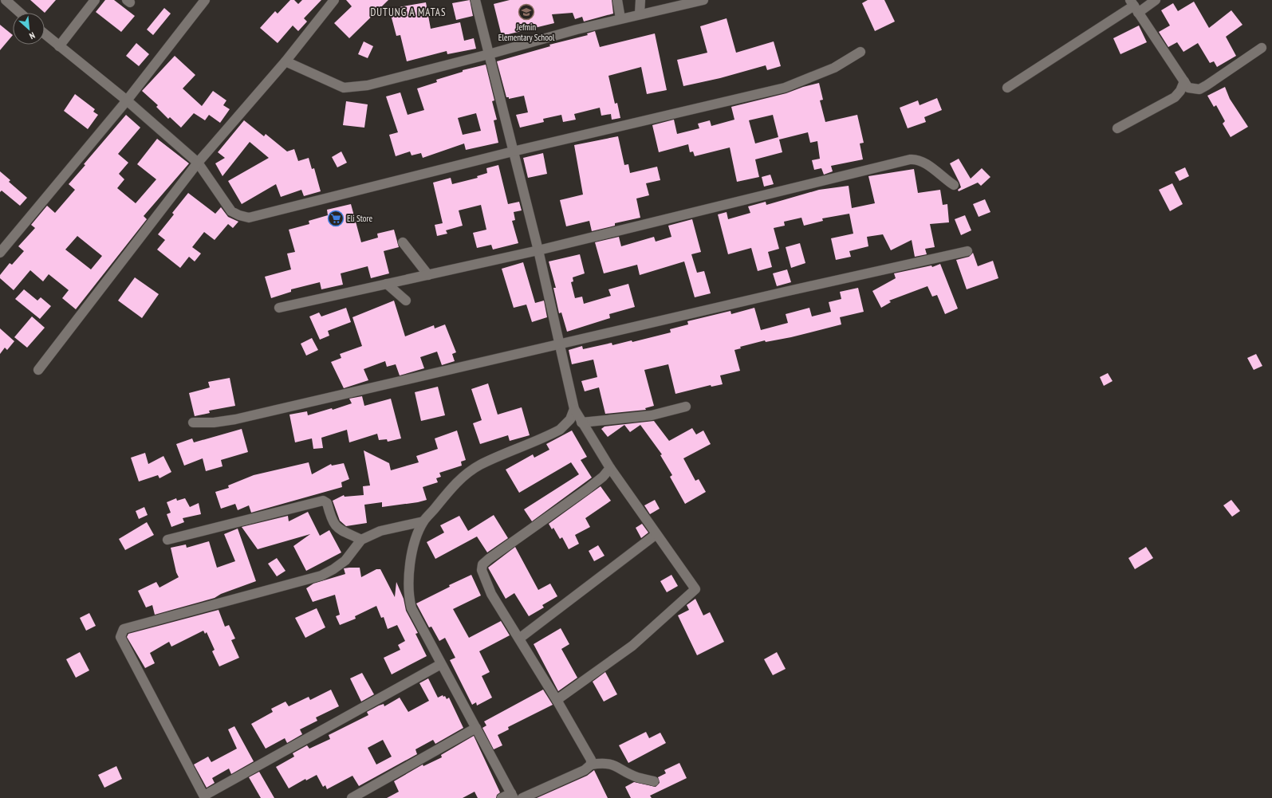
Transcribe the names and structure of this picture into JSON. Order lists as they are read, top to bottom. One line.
{"districts":["DUTUNG A MATAS"],"places":{"school or university":["Jefmin Elementary School"],"supermarket":["Eli Store"]},"north":"bottom right"}
